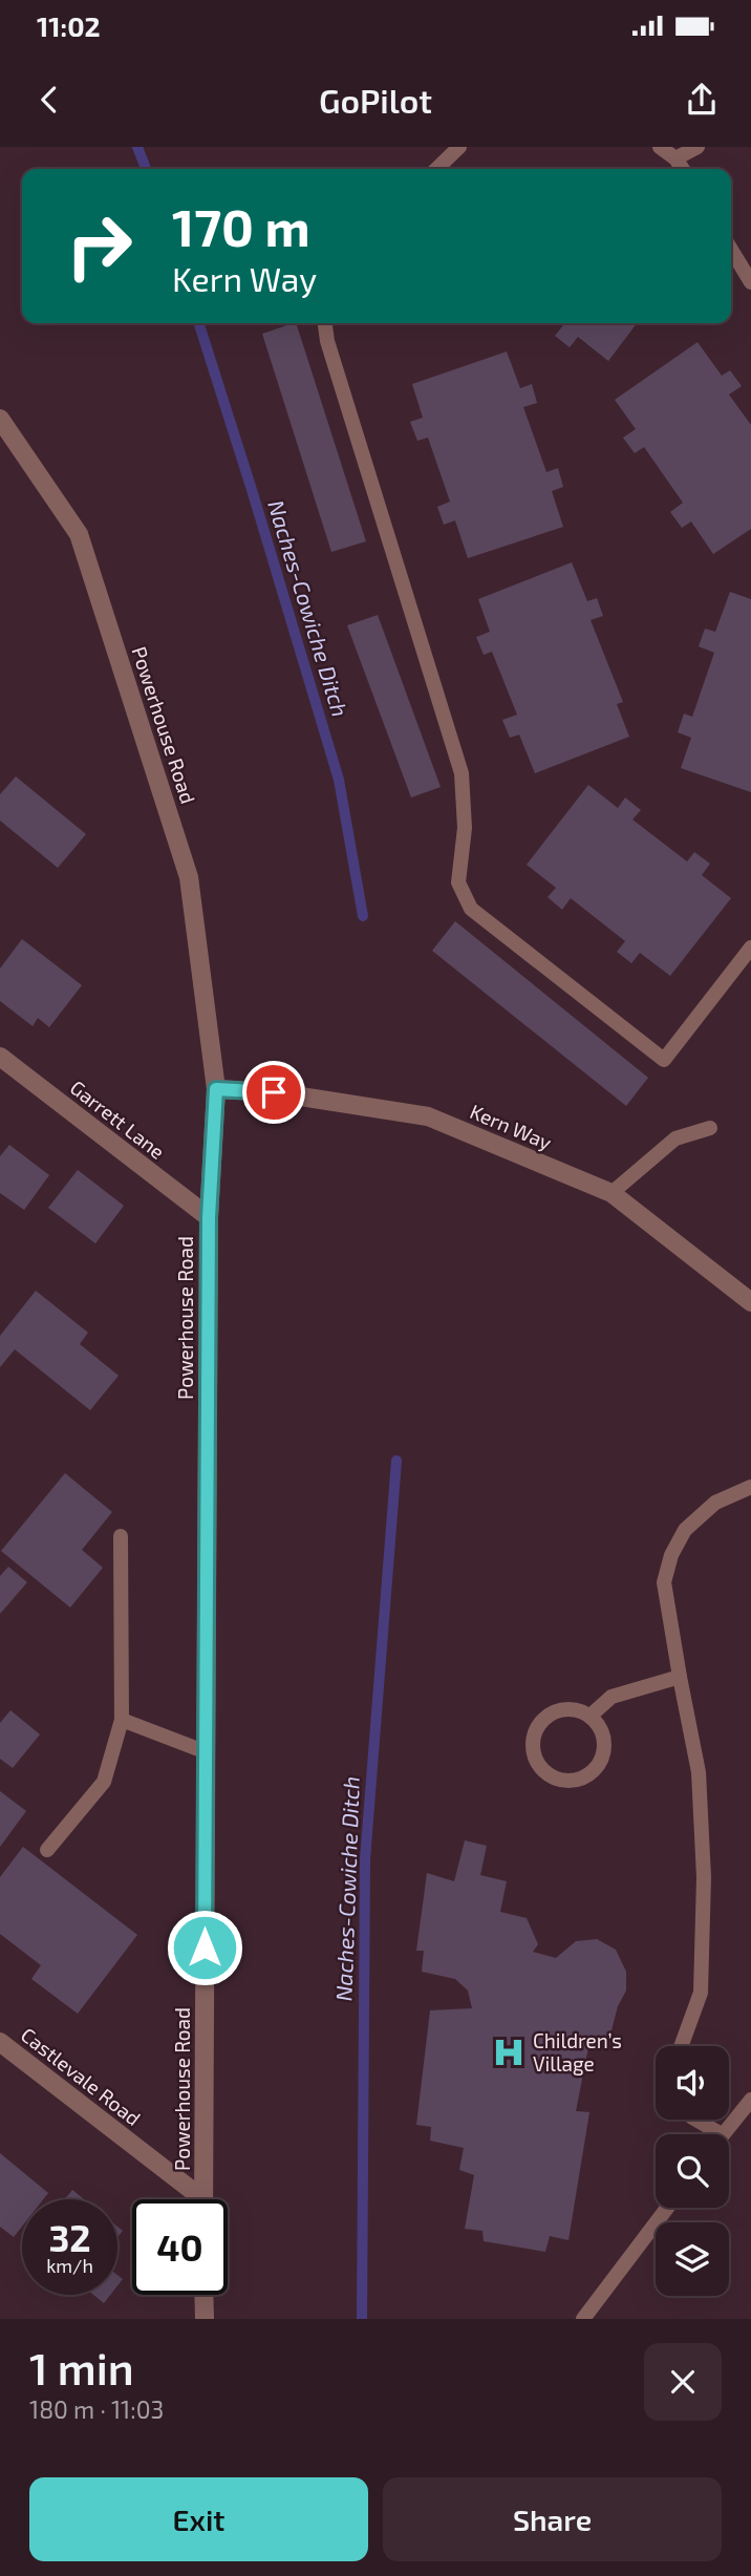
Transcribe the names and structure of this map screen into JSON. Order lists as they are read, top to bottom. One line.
{"streets":{"street":["Powerhouse Road","Garrett Lane","Kern Way","Castlevale Road"]},"crossings":[["Powerhouse Road","Garrett Lane"],["Powerhouse Road","Kern Way"]],"water":["Naches-Cowiche Ditch"],"places":{"hospital":["Children’s Village"]},"page":{"status":"11:02","header":"GoPilot","turn":["170 m","Kern Way"],"speed":"32 km/h","limit":"40","heading":["1 min","180 m · 11:03"],"buttons":["Exit","Share"]}}
